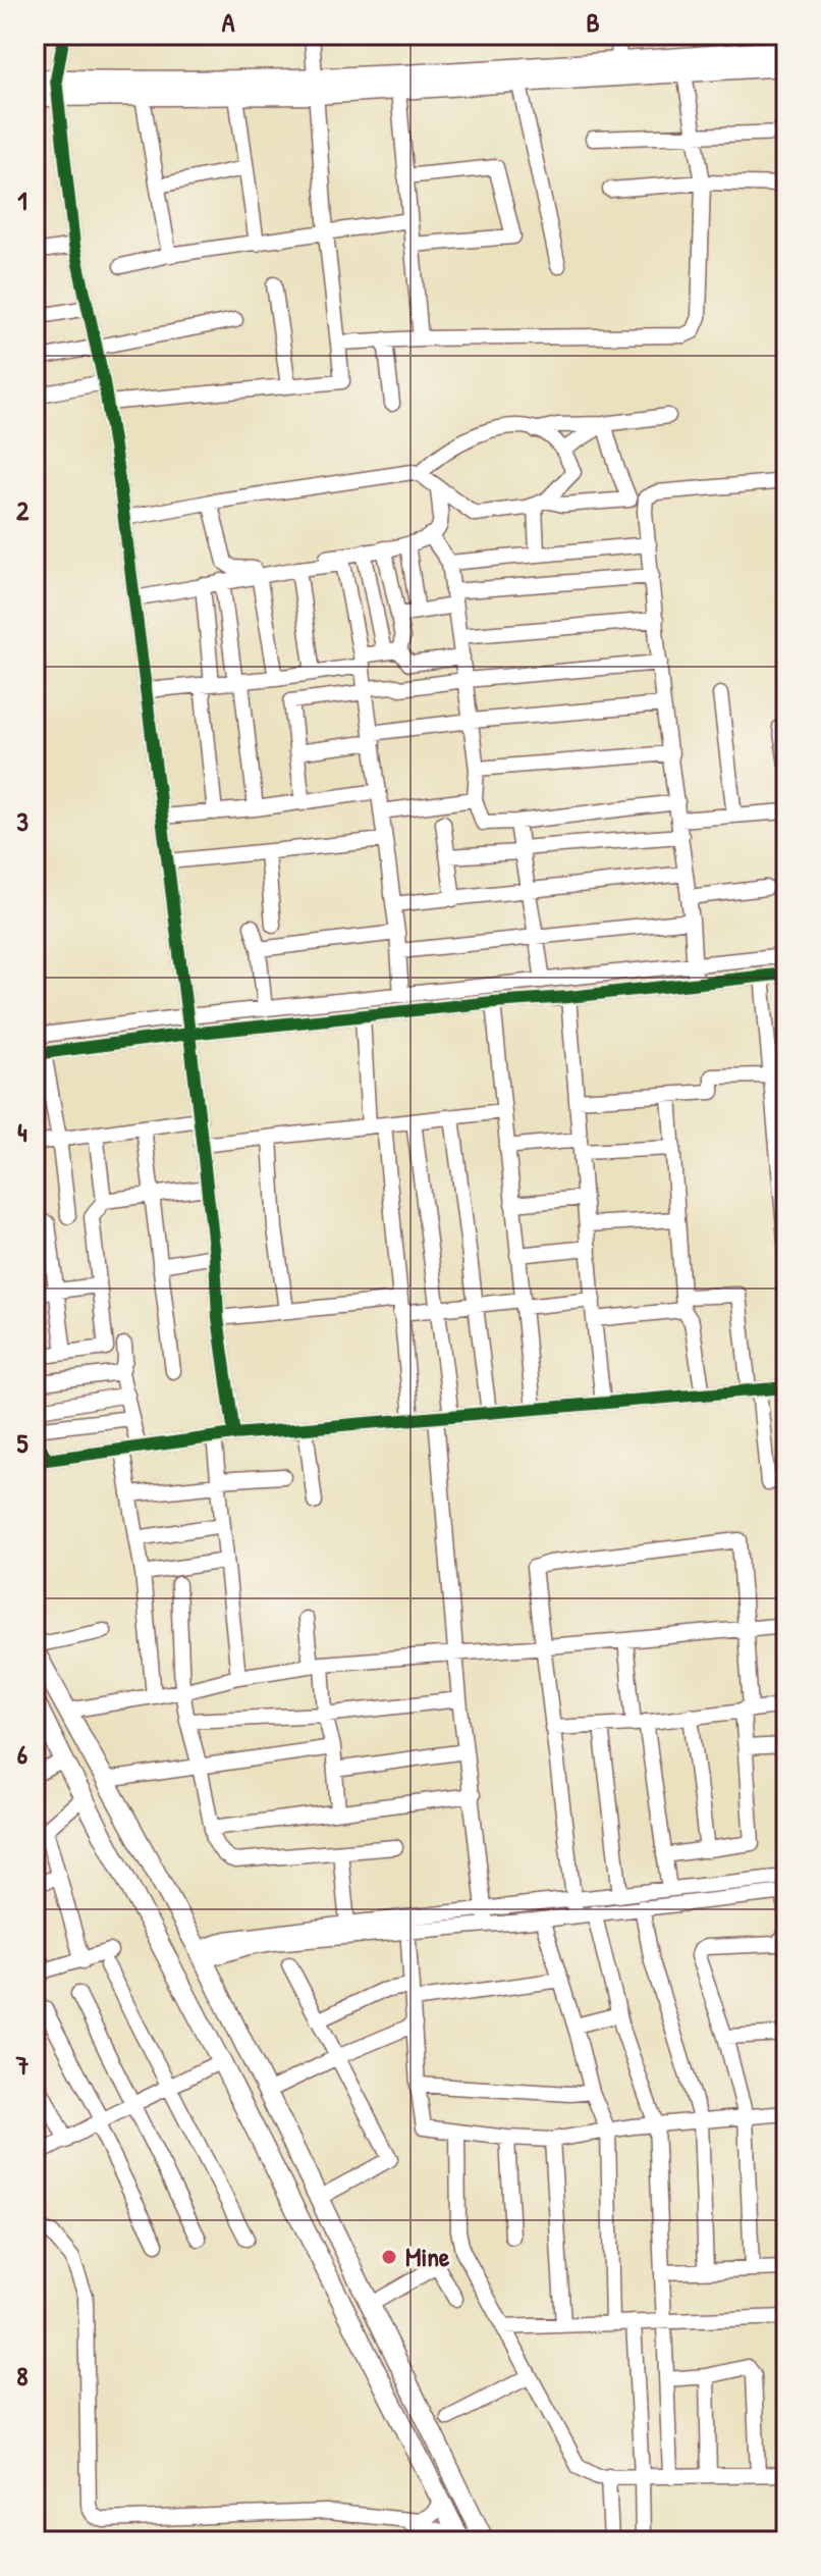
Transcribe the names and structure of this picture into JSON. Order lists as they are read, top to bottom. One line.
{"places":["Mine"],"grid":{"columns":["A","B"],"rows":["1","2","3","4","5","6","7","8"]}}
